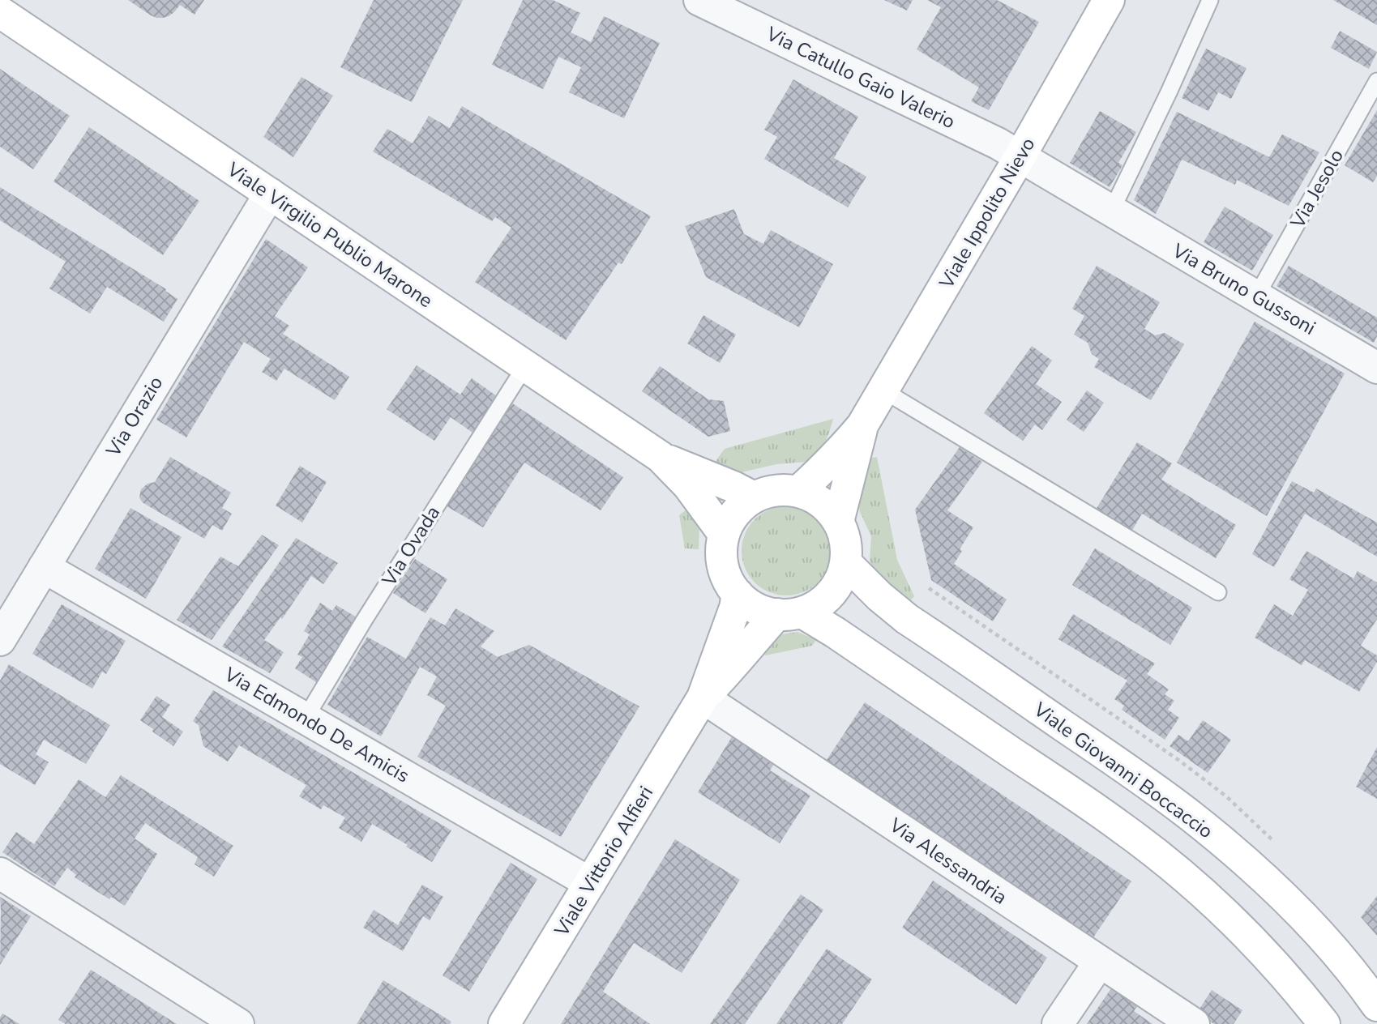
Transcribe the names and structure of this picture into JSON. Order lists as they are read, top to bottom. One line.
{"streets":{"street":["Via Catullo Gaio Valerio","Viale Ippolito Nievo","Viale Virgilio Publio Marone","Via Bruno Gussoni","Via Orazio","Via Edmondo De Amicis","Viale Giovanni Boccaccio","Viale Vittorio Alfieri","Via Alessandria"],"lane":["Via Jesolo","Via Ovada"]},"crossings":[["Via Catullo Gaio Valerio","Viale Ippolito Nievo"],["Via Catullo Gaio Valerio","Via Bruno Gussoni"],["Via Jesolo","Via Bruno Gussoni"],["Viale Ippolito Nievo","Viale Virgilio Publio Marone"],["Viale Ippolito Nievo","Via Bruno Gussoni"],["Viale Ippolito Nievo","Viale Giovanni Boccaccio"],["Viale Ippolito Nievo","Viale Vittorio Alfieri"],["Viale Virgilio Publio Marone","Via Orazio"],["Viale Virgilio Publio Marone","Via Ovada"],["Viale Virgilio Publio Marone","Viale Giovanni Boccaccio"],["Viale Virgilio Publio Marone","Viale Vittorio Alfieri"],["Via Orazio","Via Edmondo De Amicis"],["Via Ovada","Via Edmondo De Amicis"],["Via Edmondo De Amicis","Viale Vittorio Alfieri"],["Viale Giovanni Boccaccio","Viale Vittorio Alfieri"],["Viale Vittorio Alfieri","Via Alessandria"]]}
